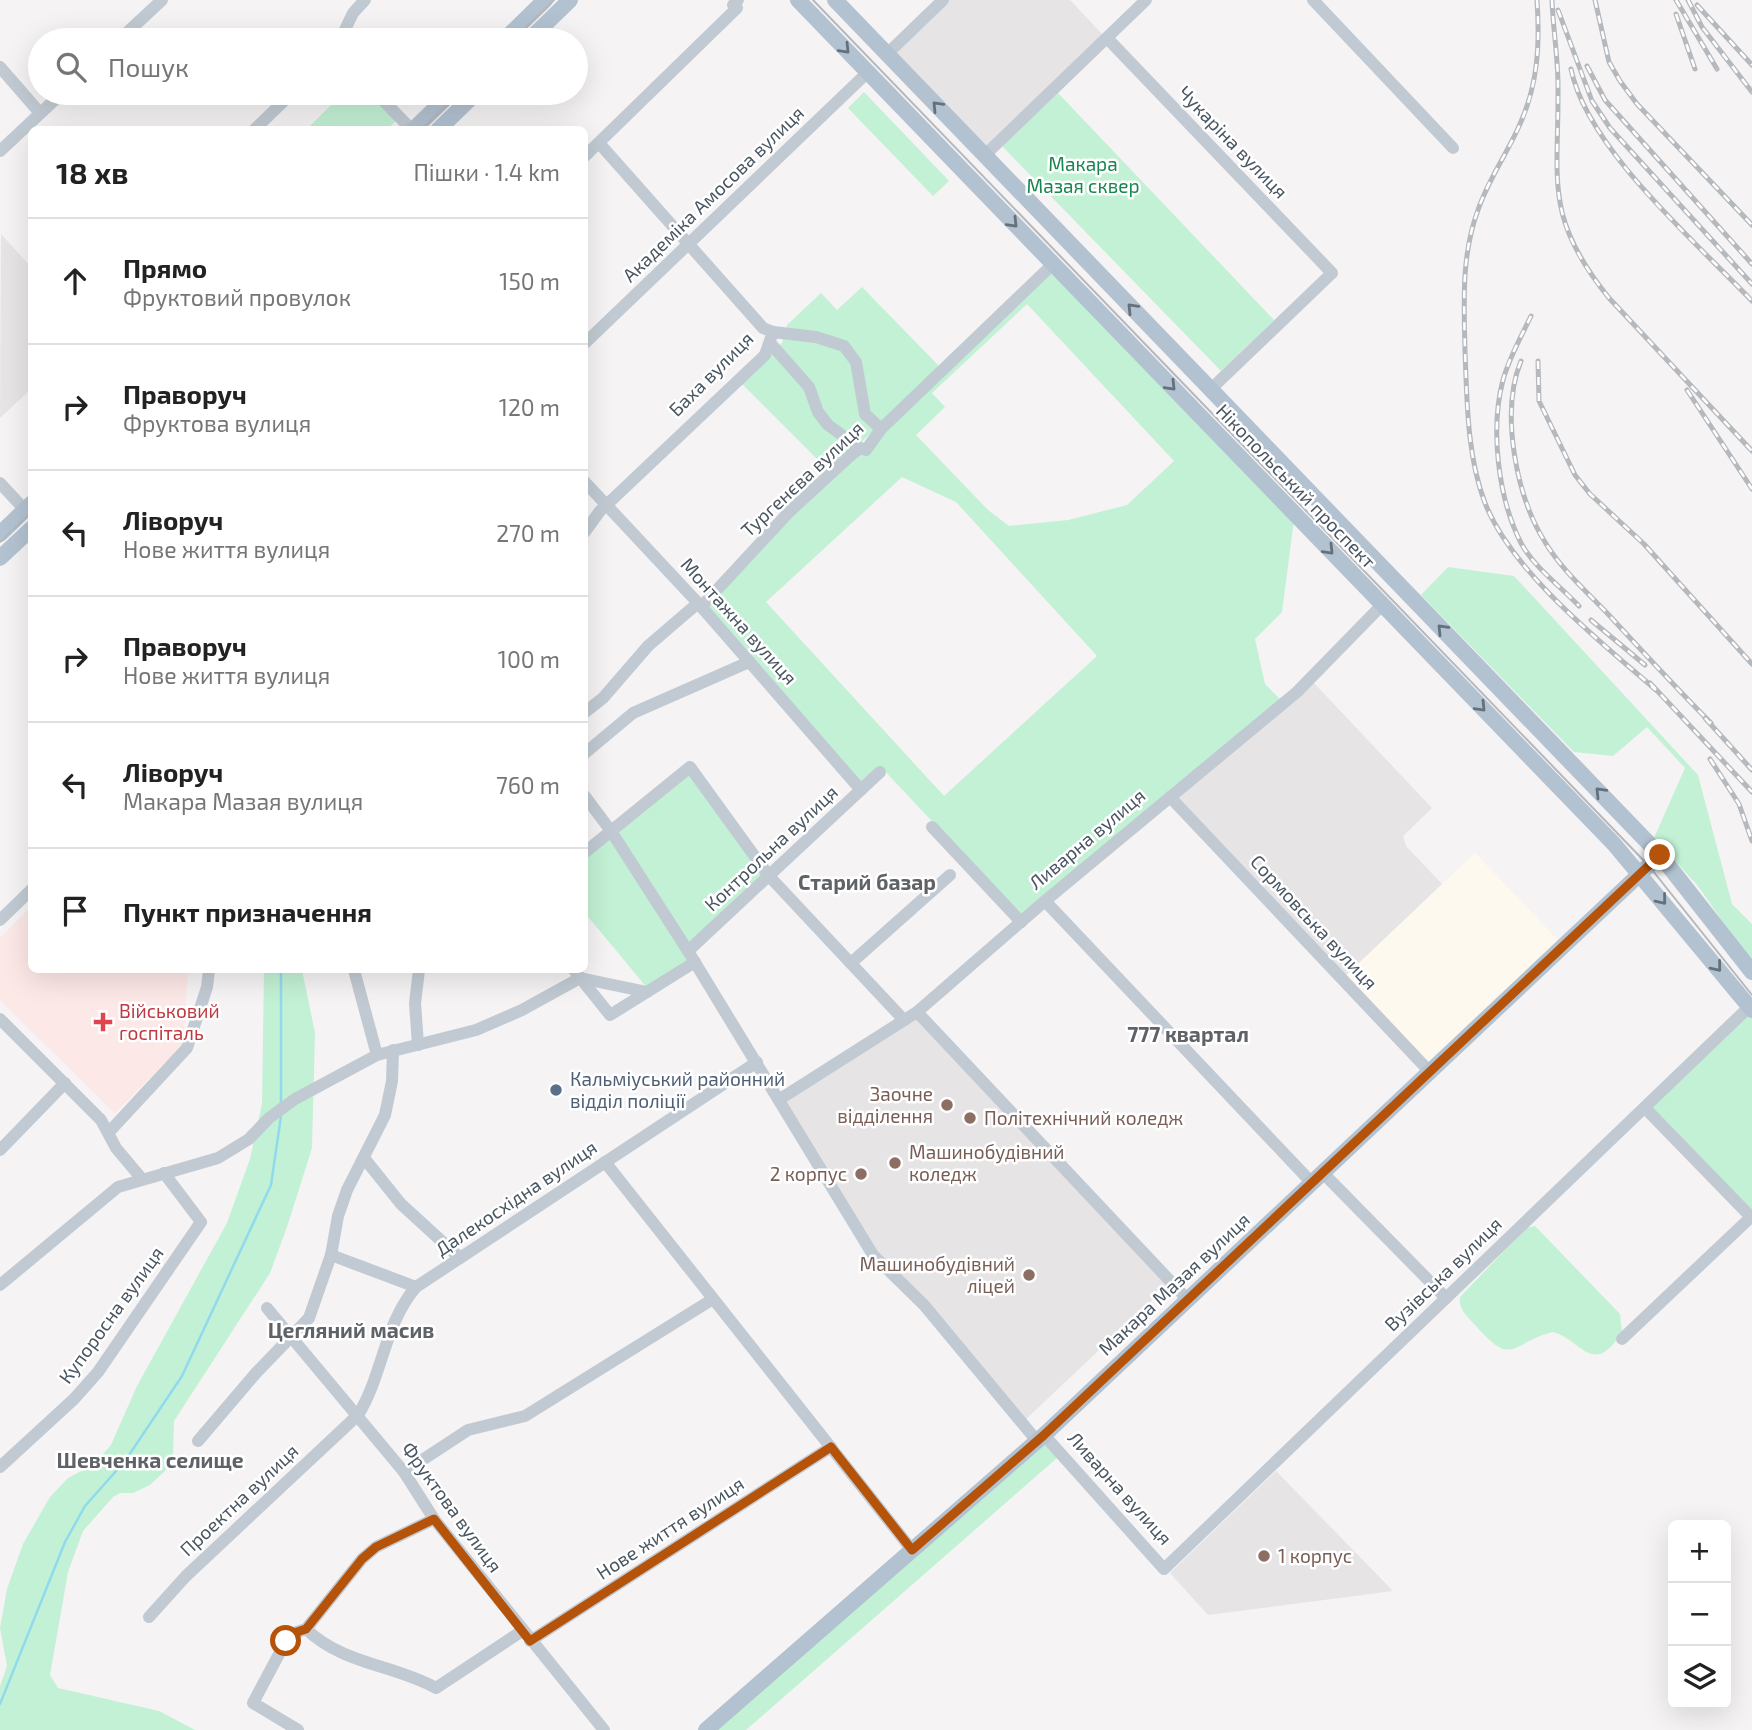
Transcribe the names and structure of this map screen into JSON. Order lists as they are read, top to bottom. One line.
{"streets":{"main road":["Нікопольський проспект","Ливарна вулиця","Макара Мазая вулиця"],"street":["Чукаріна вулиця","Академіка Амосова вулиця","Баха вулиця","Тургенєва вулиця","Монтажна вулиця","Контрольна вулиця","Сормовська вулиця","Далекосхідна вулиця","Вузівська вулиця","Купоросна вулиця","Проектна вулиця","Фруктова вулиця","Нове життя вулиця"]},"crossings":[["Чукаріна вулиця","Нікопольський проспект"],["Академіка Амосова вулиця","Нікопольський проспект"],["Баха вулиця","Тургенєва вулиця"],["Баха вулиця","Монтажна вулиця"],["Тургенєва вулиця","Нікопольський проспект"],["Тургенєва вулиця","Монтажна вулиця"],["Нікопольський проспект","Ливарна вулиця"],["Нікопольський проспект","Вузівська вулиця"],["Нікопольський проспект","Макара Мазая вулиця"],["Монтажна вулиця","Контрольна вулиця"],["Ливарна вулиця","Контрольна вулиця"],["Ливарна вулиця","Сормовська вулиця"],["Ливарна вулиця","Далекосхідна вулиця"],["Ливарна вулиця","Вузівська вулиця"],["Ливарна вулиця","Макара Мазая вулиця"],["Сормовська вулиця","Макара Мазая вулиця"],["Далекосхідна вулиця","Проектна вулиця"],["Далекосхідна вулиця","Фруктова вулиця"],["Проектна вулиця","Фруктова вулиця"],["Фруктова вулиця","Нове життя вулиця"]],"districts":["Старий базар","777 квартал","Цегляний масив","Шевченка селище"],"parks":["Макара Мазая сквер"],"places":{"health":["Військовий госпіталь"],"other":["Кальміуський районний відділ поліції","Заочне відділення","Політехнічний коледж","Машинобудівний коледж","2 корпус","Машинобудівний ліцей","1 корпус"]},"page":{"search":"Пошук","heading":["18 хв","Пішки · 1.4 km"],"list":[["Прямо","Фруктовий провулок","150 m"],["Праворуч","Фруктова вулиця","120 m"],["Ліворуч","Нове життя вулиця","270 m"],["Праворуч","Нове життя вулиця","100 m"],["Ліворуч","Макара Мазая вулиця","760 m"],"Пункт призначення"],"map_buttons":["+","−"]}}
